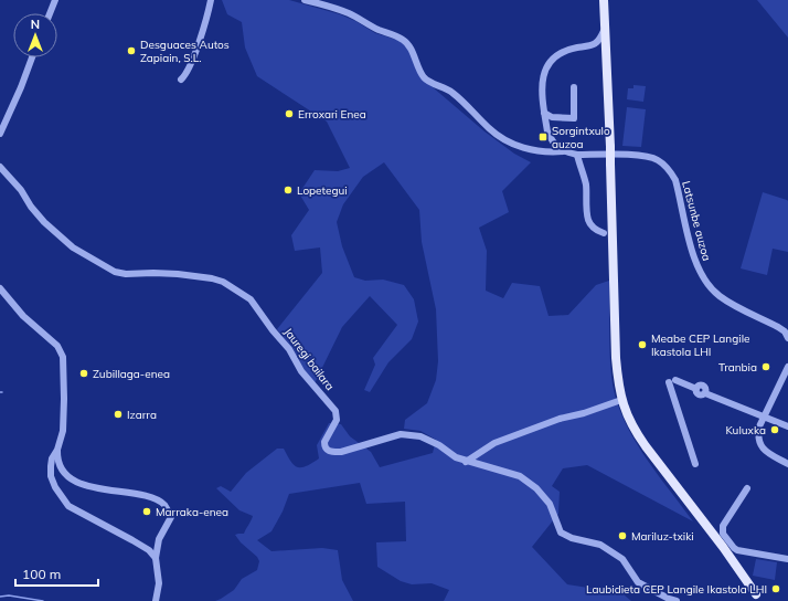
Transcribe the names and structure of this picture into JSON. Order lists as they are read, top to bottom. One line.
{"streets":{"street":["Latsunbe auzoa","Jauregi bailara"]},"places":{"other":["Desguaces Autos Zapiain, S.L.","Erroxari Enea","Lopetegui","Meabe CEP Langile Ikastola LHI","Tranbia","Zubillaga-enea","Izarra","Kuluxka","Marraka-enea","Mariluz-txiki","Laubidieta CEP Langile Ikastola LHI"],"transit":["Sorgintxulo auzoa"]},"scale_bar":"100 m","north":"top"}
